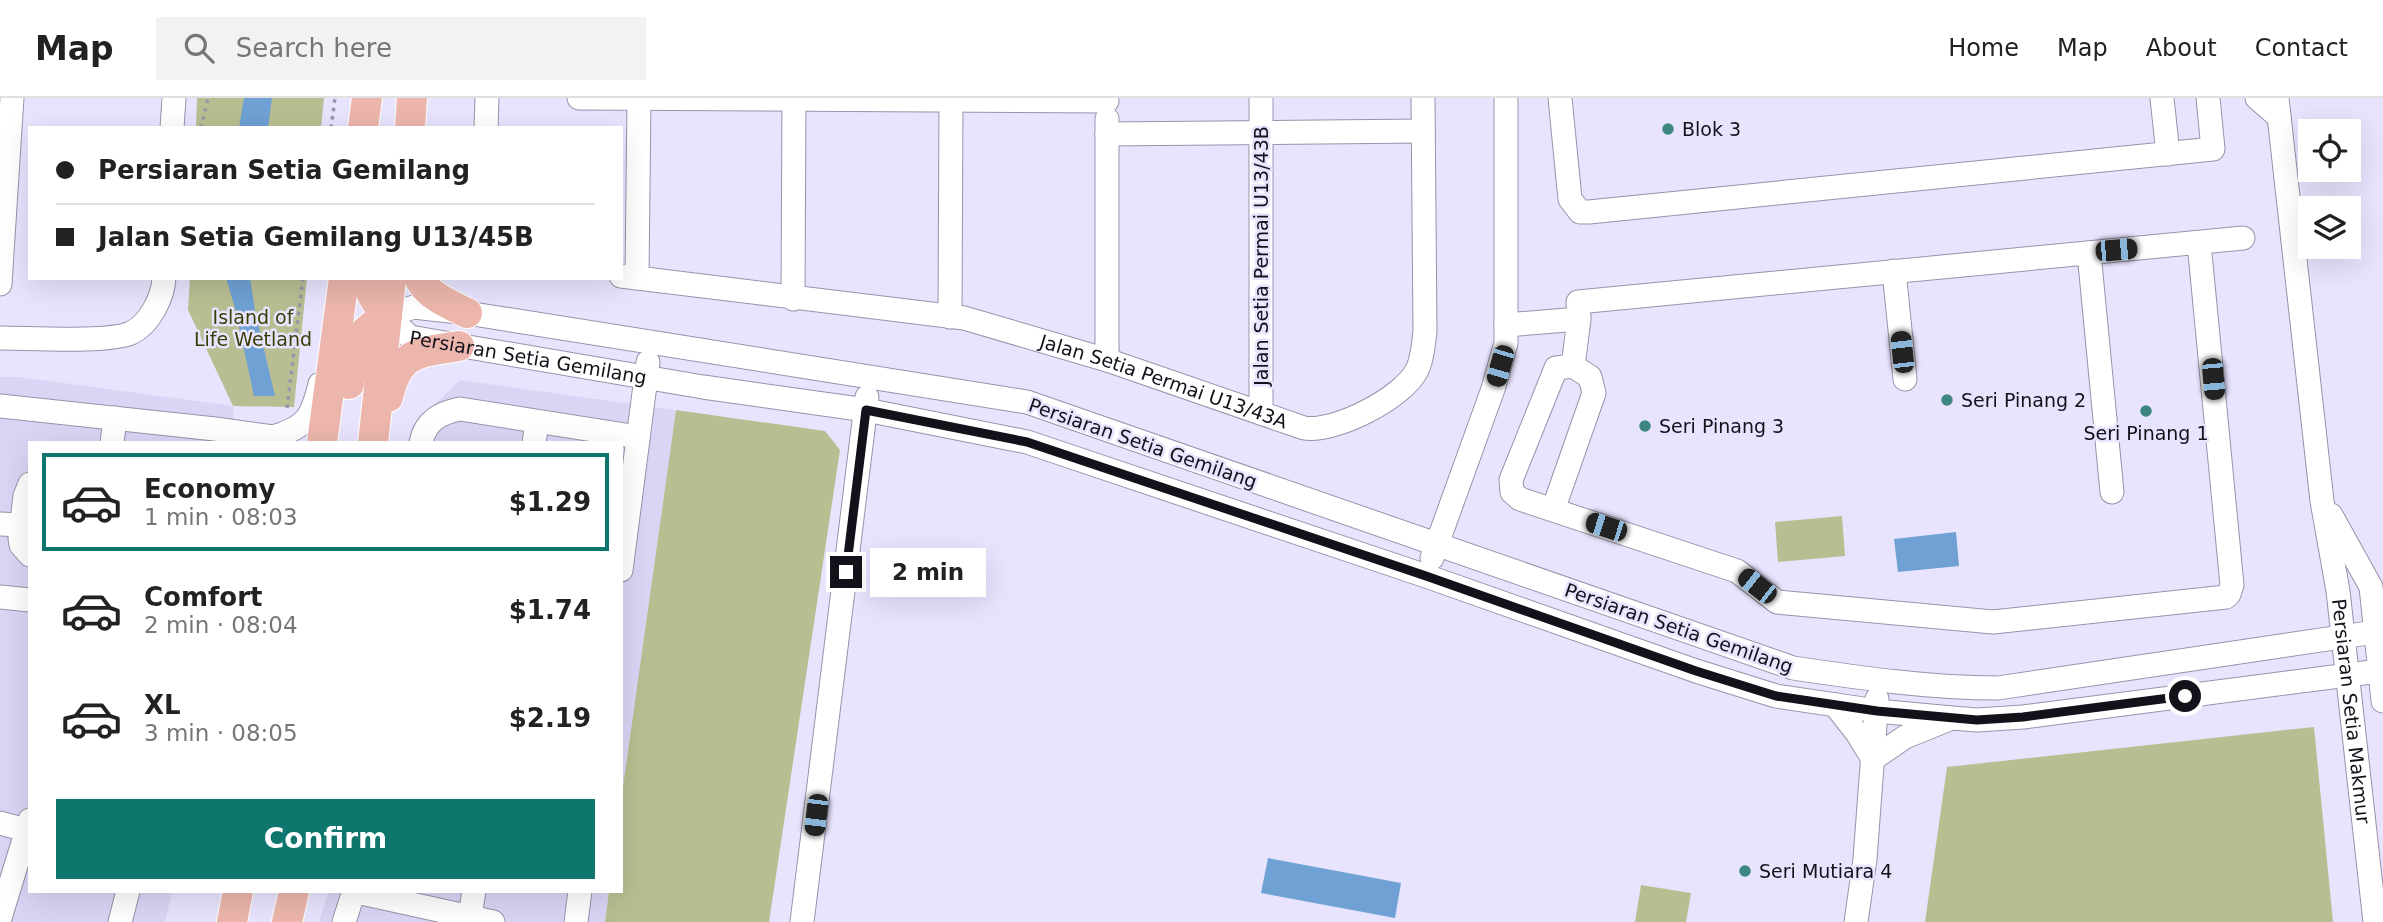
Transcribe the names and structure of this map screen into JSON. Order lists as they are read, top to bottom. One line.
{"streets":{"street":["Jalan Setia Permai U13/43B","Persiaran Setia Gemilang","Jalan Setia Permai U13/43A","Persiaran Setia Makmur"]},"crossings":[["Jalan Setia Permai U13/43B","Jalan Setia Permai U13/43A"],["Persiaran Setia Gemilang","Persiaran Setia Makmur"]],"parks":["Island of Life Wetland"],"places":["Blok 3","Seri Pinang 2","Seri Pinang 1","Seri Pinang 3","Seri Mutiara 4"],"page":{"header":"Map","search":"Search here","nav":["Home","Map","About","Contact"],"banner":["Persiaran Setia Gemilang","Jalan Setia Gemilang U13/45B"],"list":[{"name":"Economy","note":"1 min · 08:03","value":"$1.29"},{"name":"Comfort","note":"2 min · 08:04","value":"$1.74"},{"name":"XL","note":"3 min · 08:05","value":"$2.19"}],"bubble":"2 min","buttons":"Confirm"}}
